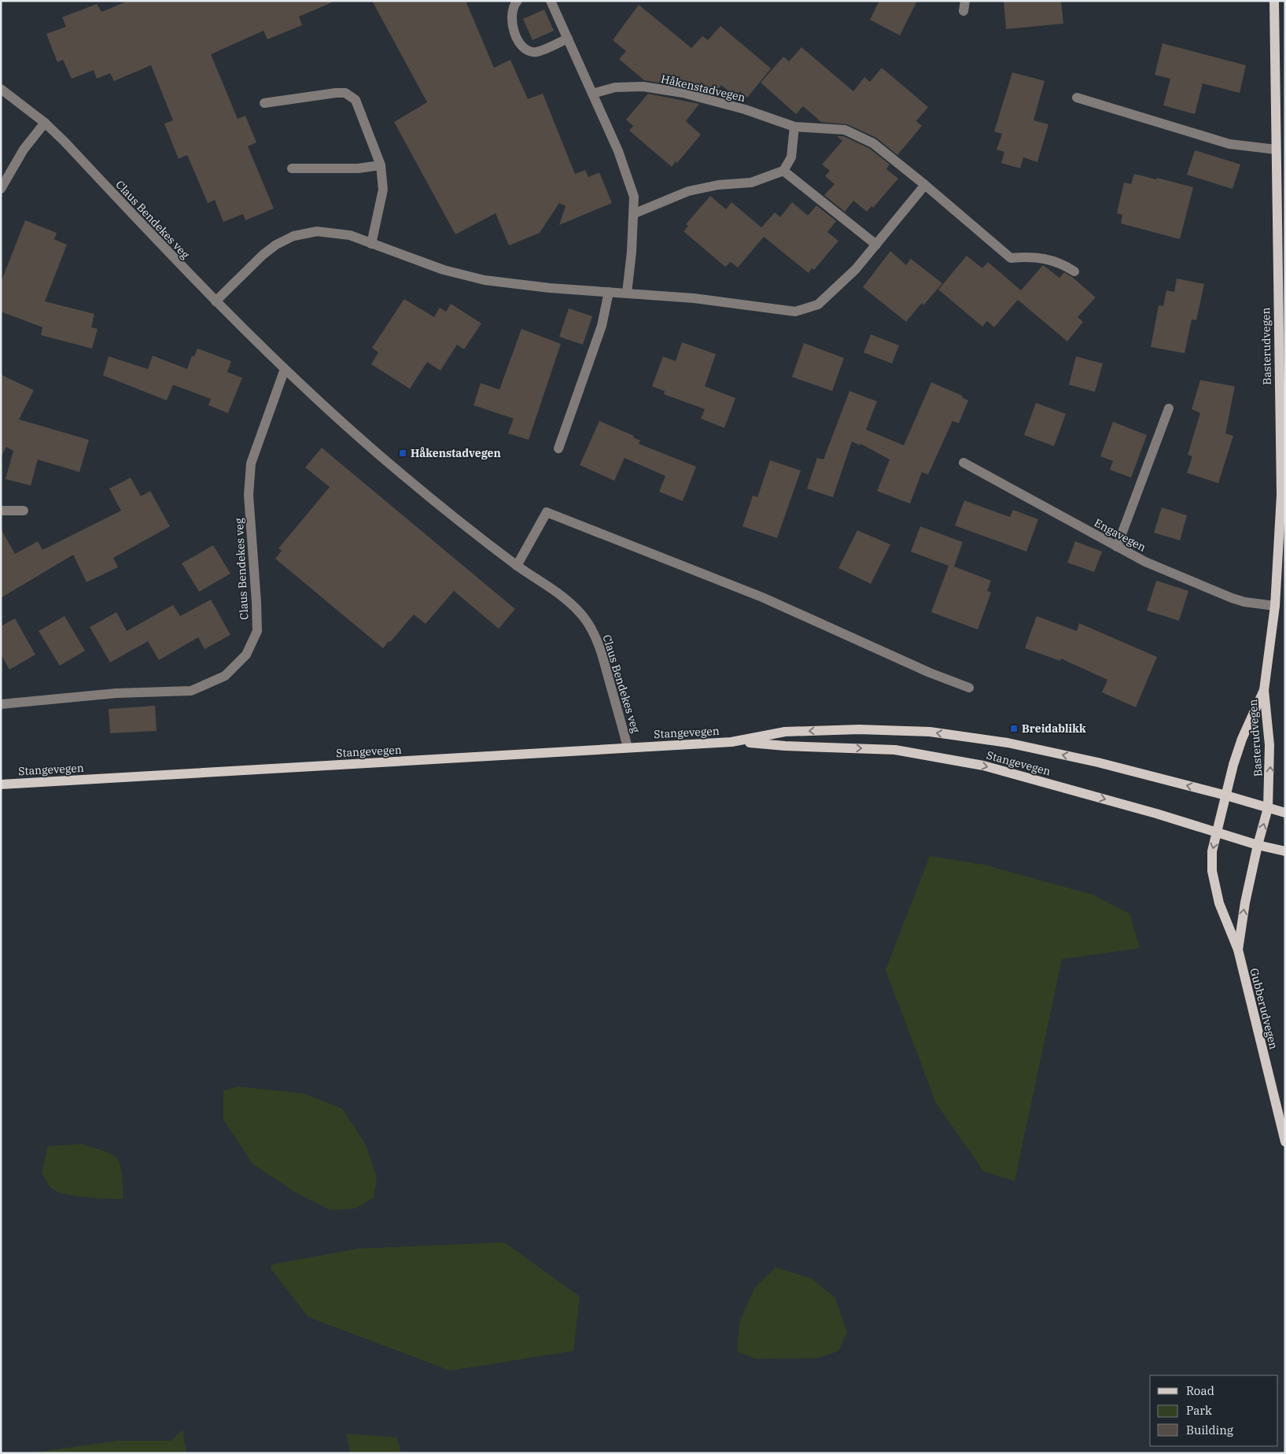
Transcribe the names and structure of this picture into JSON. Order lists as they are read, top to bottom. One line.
{"streets":{"main road":["Basterudvegen","Stangevegen","Gubberudvegen"],"street":["Håkenstadvegen","Claus Bendekes veg","Engavegen"]},"crossings":[["Claus Bendekes veg","Stangevegen"],["Basterudvegen","Engavegen"],["Basterudvegen","Stangevegen"],["Basterudvegen","Gubberudvegen"],["Stangevegen","Gubberudvegen"]],"places":{"transit":["Håkenstadvegen","Breidablikk"]},"legend":["Road","Park","Building"]}
